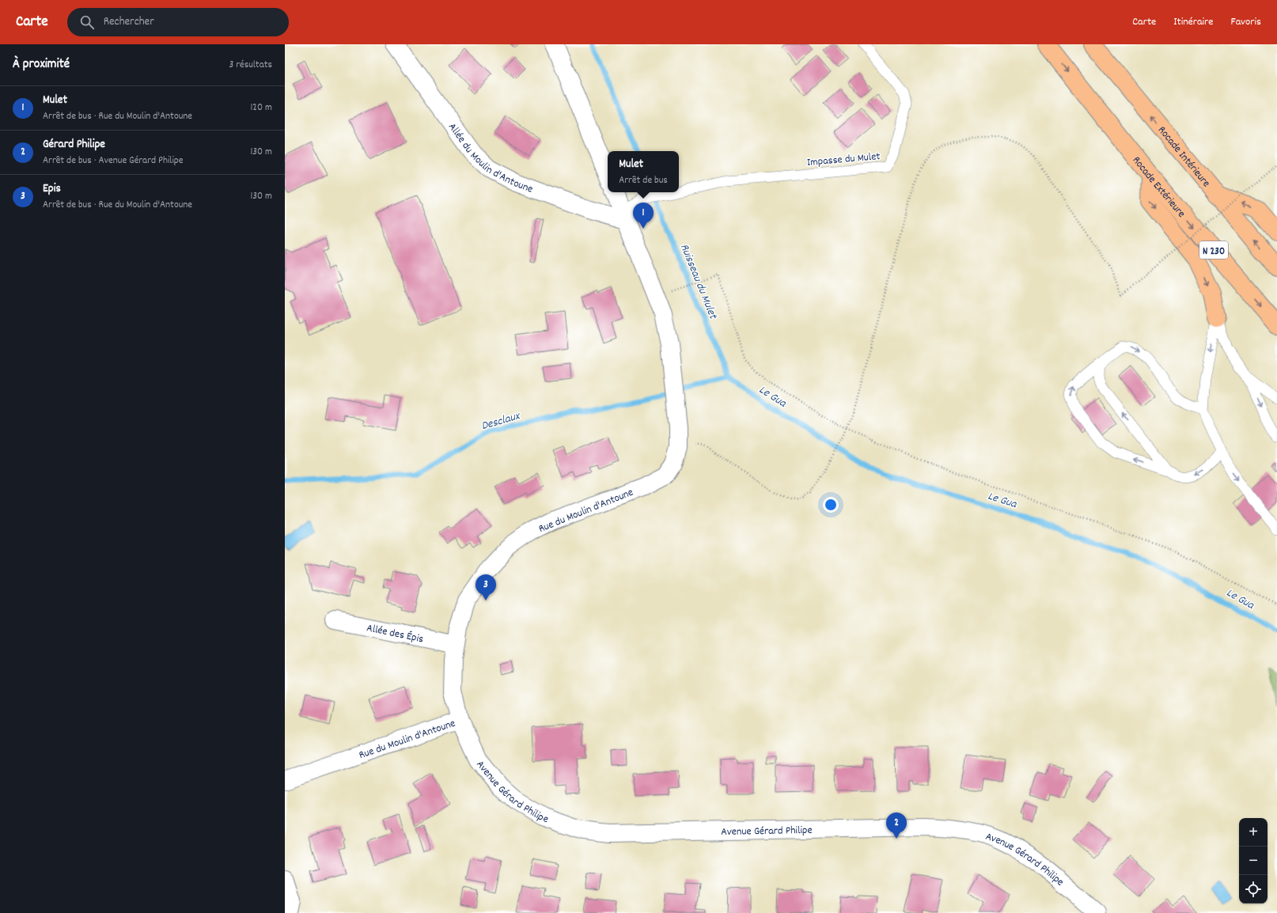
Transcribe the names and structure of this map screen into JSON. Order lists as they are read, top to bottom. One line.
{"streets":{"highway":["Rocade Intérieure","Rocade Extérieure","N 230"],"street":["Allée du Moulin d'Antoune","Rue du Moulin d'Antoune","Allée des Épis","Avenue Gérard Philipe"],"lane":["Impasse du Mulet"]},"crossings":[["Allée du Moulin d'Antoune","Impasse du Mulet"],["Allée du Moulin d'Antoune","Rue du Moulin d'Antoune"],["Impasse du Mulet","Rue du Moulin d'Antoune"],["Rue du Moulin d'Antoune","Allée des Épis"],["Rue du Moulin d'Antoune","Avenue Gérard Philipe"]],"water":["Ruisseau du Mulet","Le Gua","Desclaux"],"page":{"header":"Carte","search":"Rechercher","nav":["Carte","Itinéraire","Favoris"],"heading":["À proximité","3 résultats"],"list":[{"mark":"1","name":"Mulet","note":"Arrêt de bus · Rue du Moulin d'Antoune","value":"120 m"},{"mark":"2","name":"Gérard Philipe","note":"Arrêt de bus · Avenue Gérard Philipe","value":"130 m"},{"mark":"3","name":"Epis","note":"Arrêt de bus · Rue du Moulin d'Antoune","value":"130 m"}],"popup":["Mulet","Arrêt de bus"],"pins":["1","3","2"],"map_buttons":["+","−"]}}
